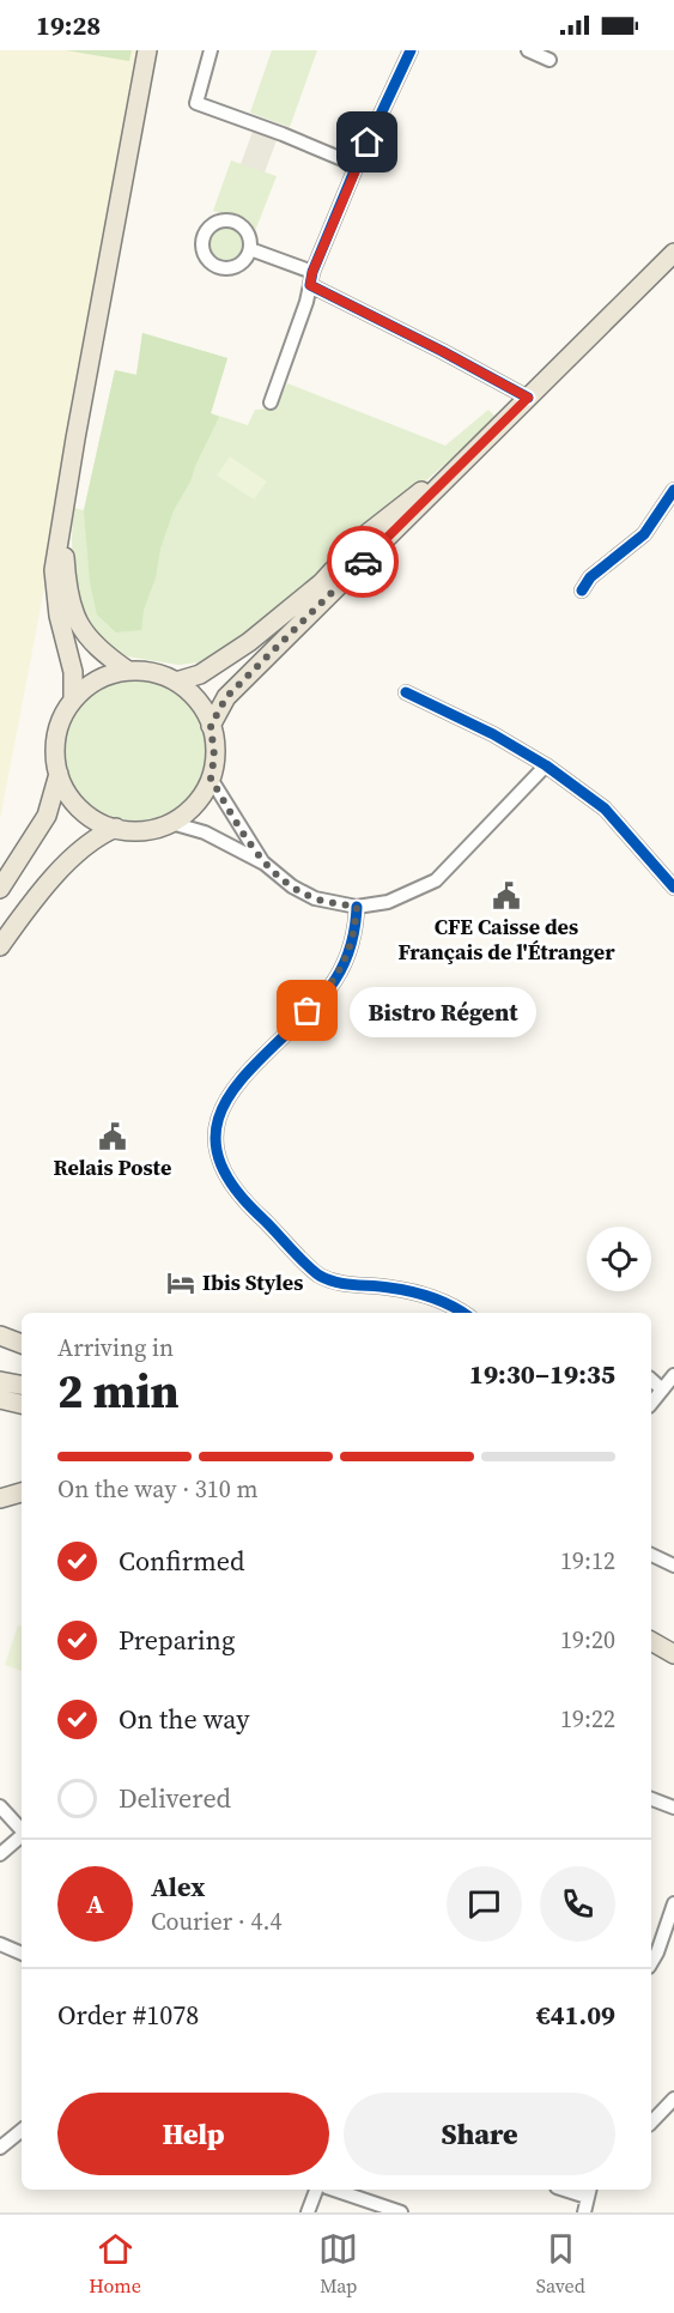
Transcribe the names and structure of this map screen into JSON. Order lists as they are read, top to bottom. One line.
{"places":{"public building":["CFE Caisse des Français de l'Étranger","Relais Poste"],"other":["Bistro Régent"],"hotel":["Ibis Styles"]},"page":{"status":"19:28","bubble":"Bistro Régent","heading":["2 min","Arriving in","19:30–19:35"],"panel":["Alex","Courier · 4.4","Order #1078","€41.09"],"bar":"On the way · 310 m","list":[["Confirmed","19:12"],["Preparing","19:20"],["On the way","19:22"],"Delivered"],"round":"A","buttons":["Help","Share"],"tabs":["Home","Map","Saved"]}}
